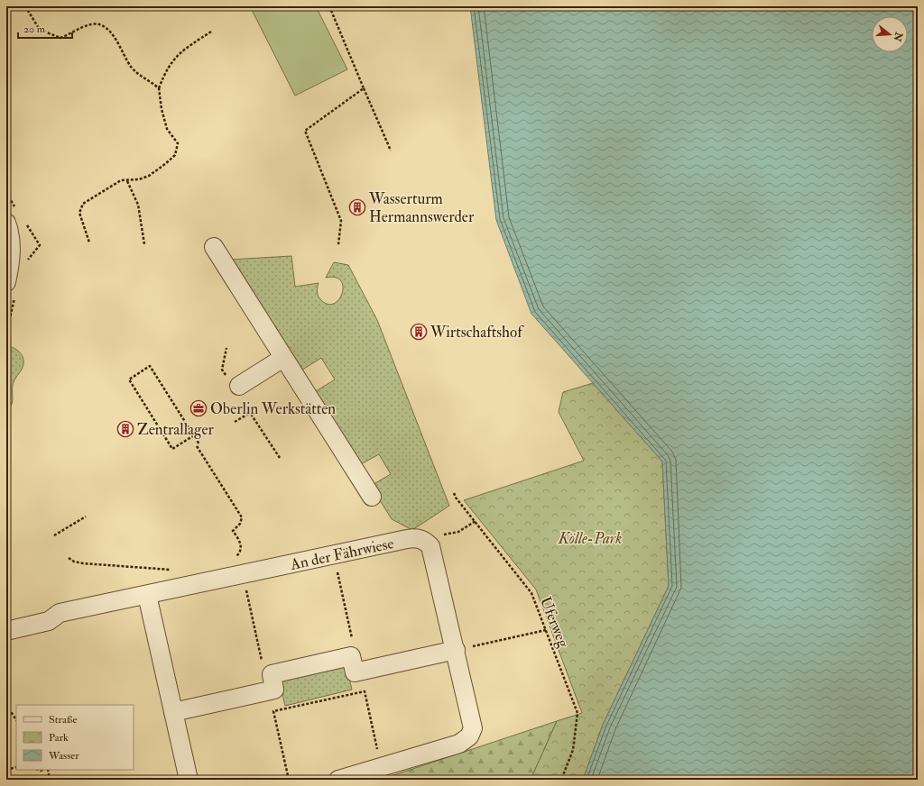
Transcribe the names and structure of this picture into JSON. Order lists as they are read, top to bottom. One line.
{"streets":{"street":["An der Fährwiese"],"path":["Uferweg"]},"parks":["Kölle-Park"],"places":{"building":["Wasserturm Hermannswerder","Wirtschaftshof","Zentrallager"],"office":["Oberlin Werkstätten"]},"legend":["Straße","Park","Wasser"],"scale_bar":"20 m","north":"right"}
